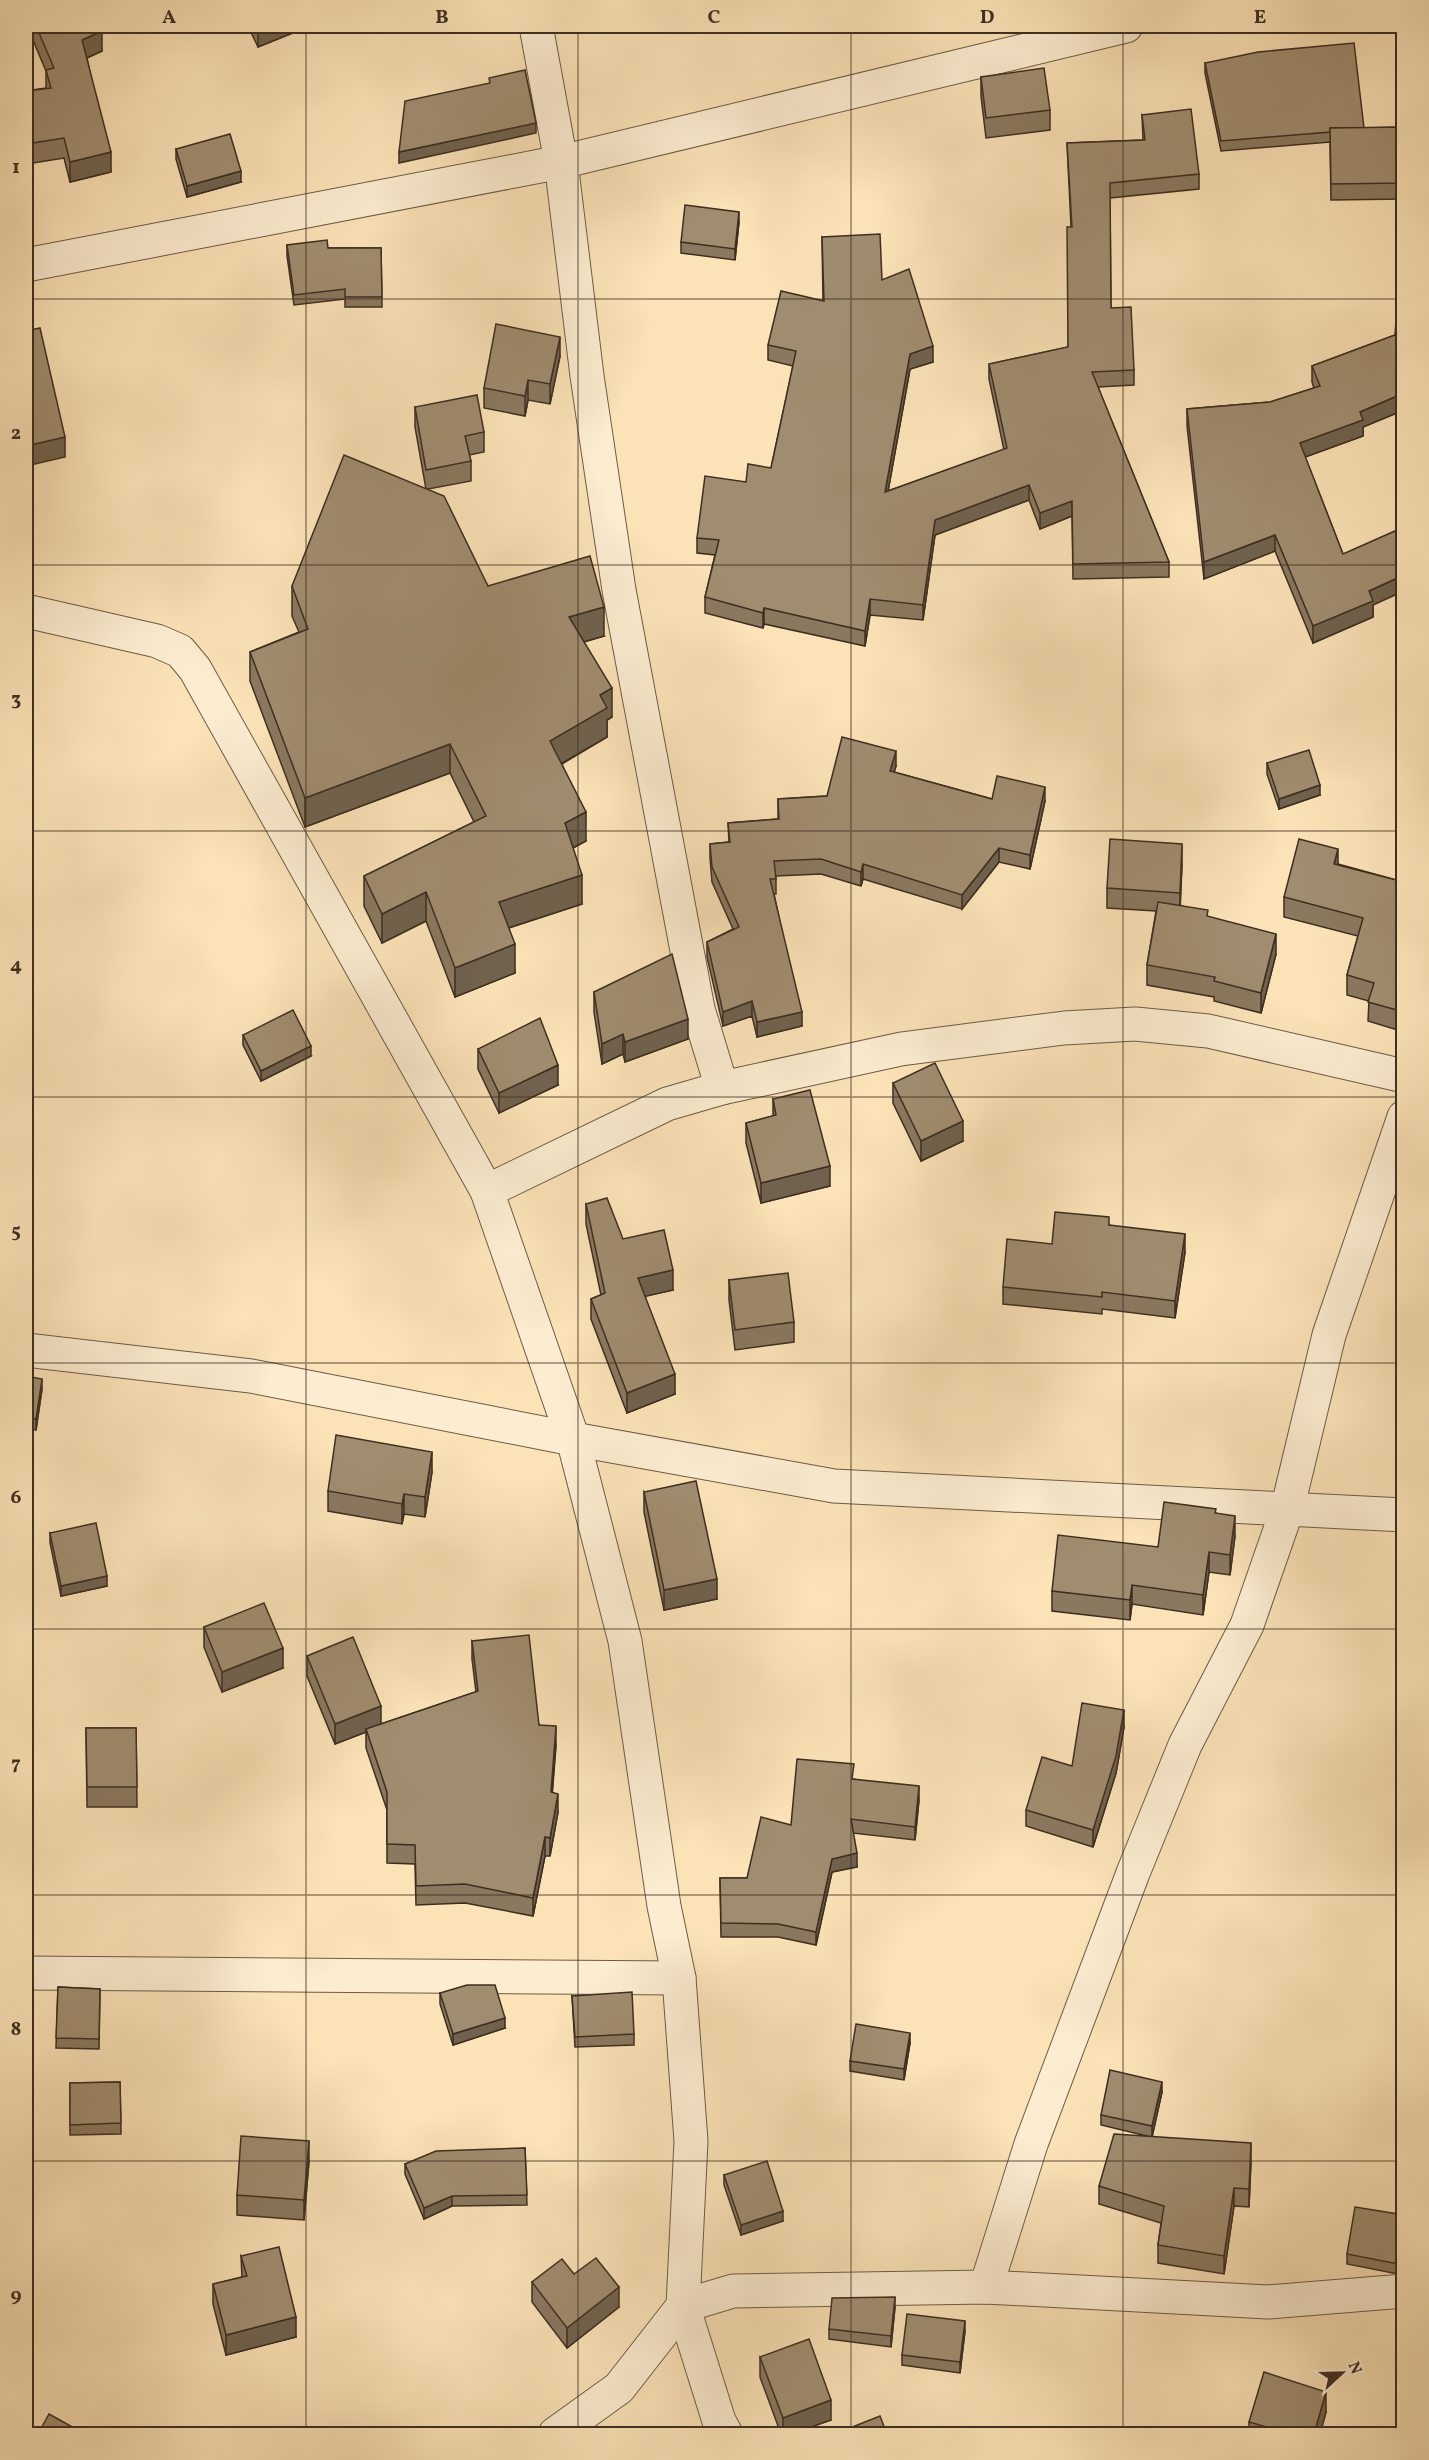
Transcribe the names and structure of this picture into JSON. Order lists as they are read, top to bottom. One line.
{"north":"right","grid":{"columns":["A","B","C","D","E"],"rows":["1","2","3","4","5","6","7","8","9"]}}
